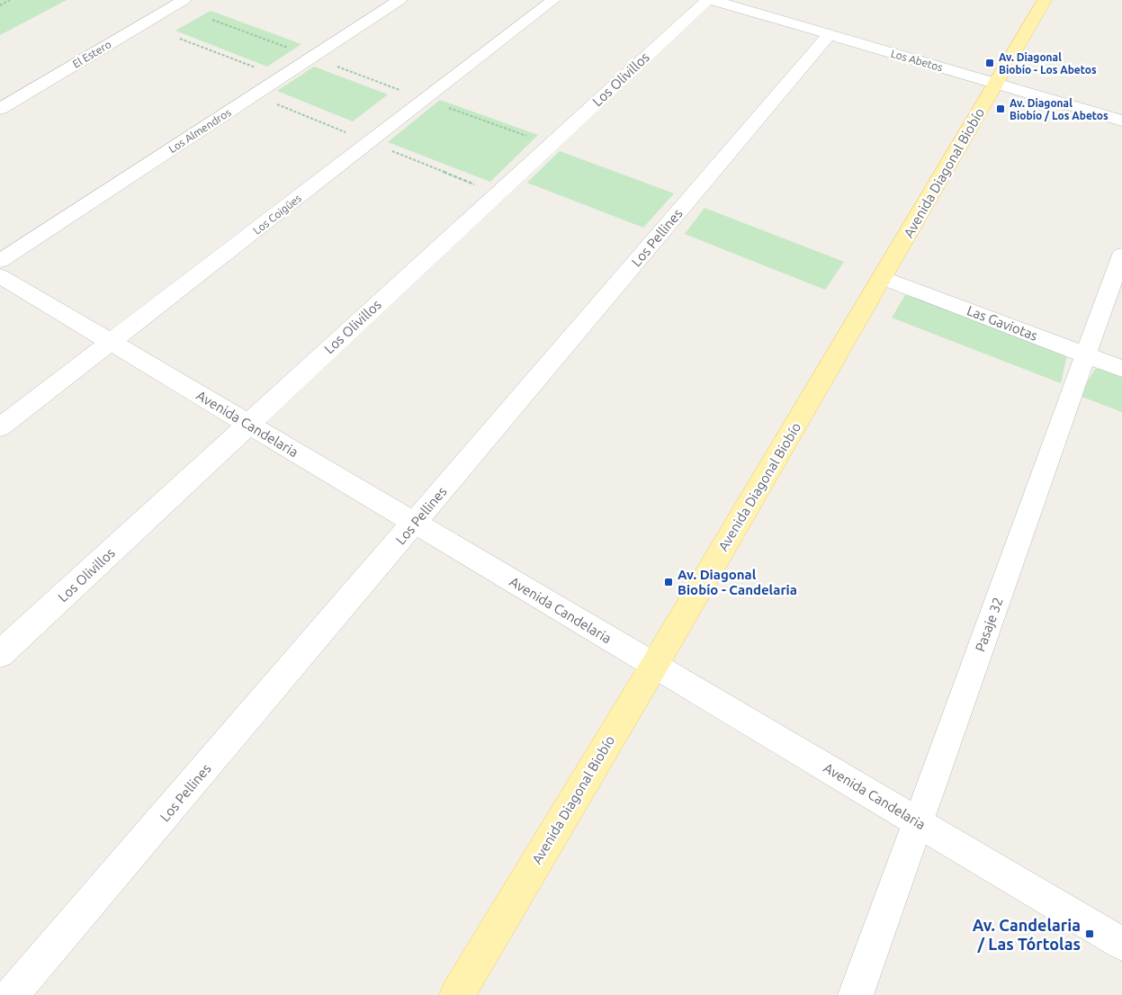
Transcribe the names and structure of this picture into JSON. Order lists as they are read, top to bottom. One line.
{"streets":{"main road":["Avenida Diagonal Biobío"],"street":["El Estero","Los Abetos","Los Olivillos","Los Almendros","Los Coigües","Los Pellines","Las Gaviotas","Avenida Candelaria","Pasaje 32"]},"crossings":[["Los Abetos","Avenida Diagonal Biobío"],["Los Abetos","Los Pellines"],["Los Olivillos","Avenida Candelaria"],["Avenida Diagonal Biobío","Las Gaviotas"],["Avenida Diagonal Biobío","Avenida Candelaria"],["Los Coigües","Avenida Candelaria"],["Los Pellines","Avenida Candelaria"],["Las Gaviotas","Pasaje 32"],["Avenida Candelaria","Pasaje 32"]],"places":{"transit":["Av. Diagonal Biobío - Los Abetos","Av. Diagonal Biobío / Los Abetos","Av. Diagonal Biobío - Candelaria","Av. Candelaria / Las Tórtolas"]}}
